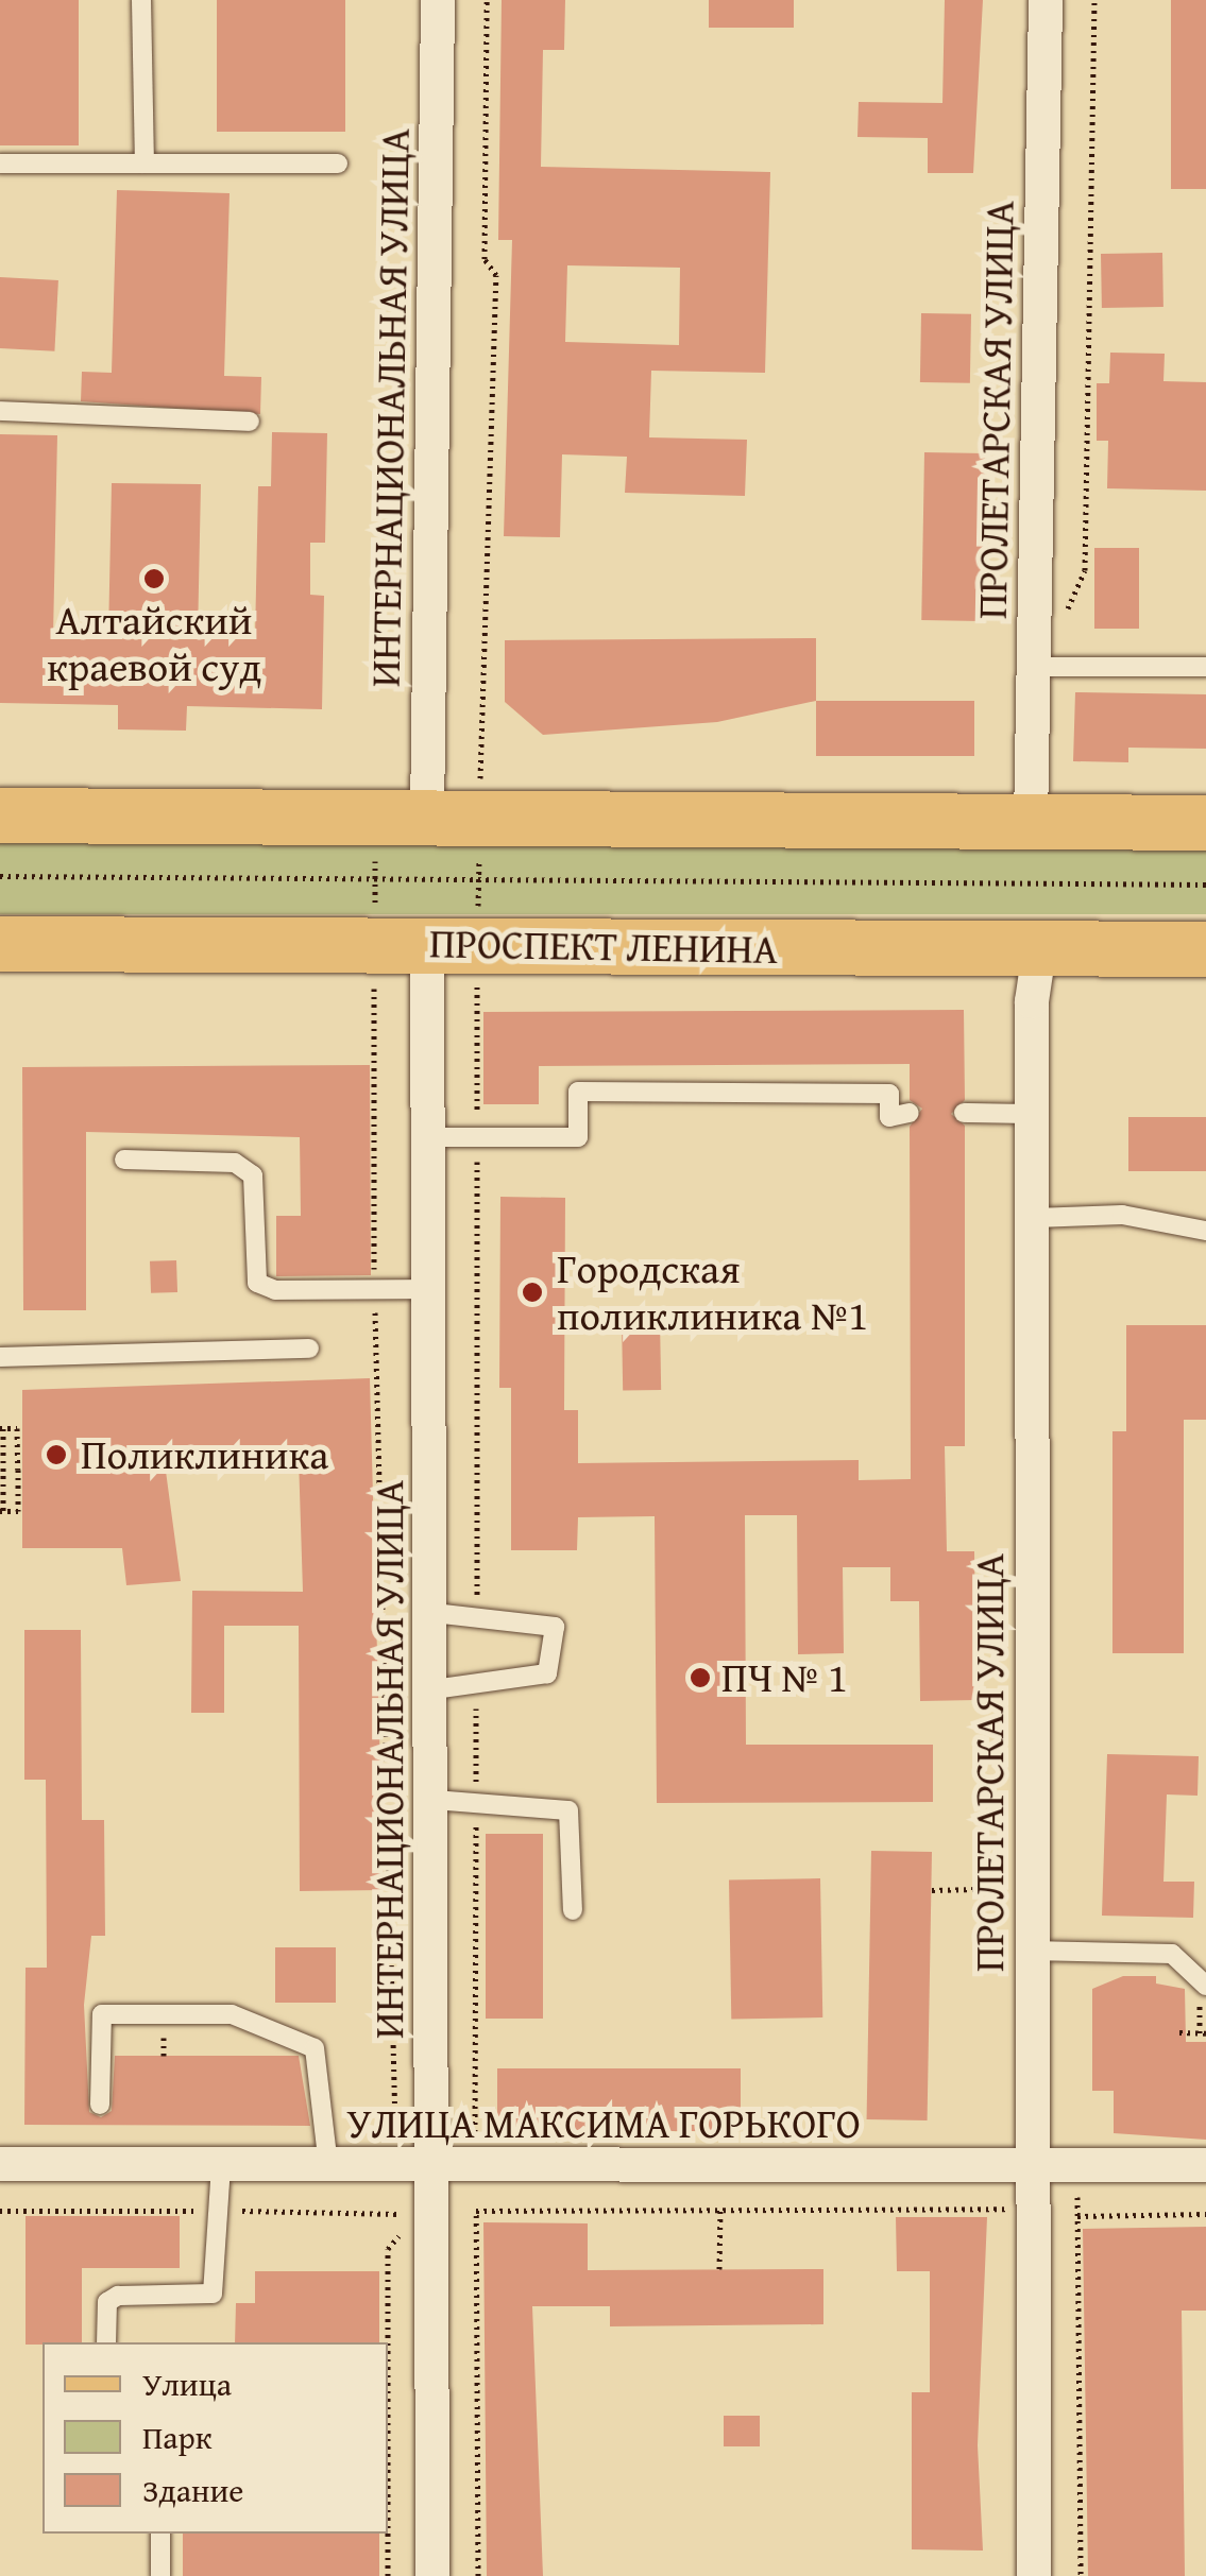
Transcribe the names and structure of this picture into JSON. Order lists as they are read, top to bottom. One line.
{"streets":{"main road":["ПРОСПЕКТ ЛЕНИНА"],"street":["ИНТЕРНАЦИОНАЛЬНАЯ УЛИЦА","ПРОЛЕТАРСКАЯ УЛИЦА","УЛИЦА МАКСИМА ГОРЬКОГО"]},"crossings":[["ИНТЕРНАЦИОНАЛЬНАЯ УЛИЦА","ПРОСПЕКТ ЛЕНИНА"],["ИНТЕРНАЦИОНАЛЬНАЯ УЛИЦА","УЛИЦА МАКСИМА ГОРЬКОГО"],["ПРОЛЕТАРСКАЯ УЛИЦА","ПРОСПЕКТ ЛЕНИНА"],["ПРОЛЕТАРСКАЯ УЛИЦА","УЛИЦА МАКСИМА ГОРЬКОГО"]],"places":["Алтайский краевой суд","Городская поликлиника №1","Поликлиника","ПЧ № 1"],"legend":["Улица","Парк","Здание"]}
